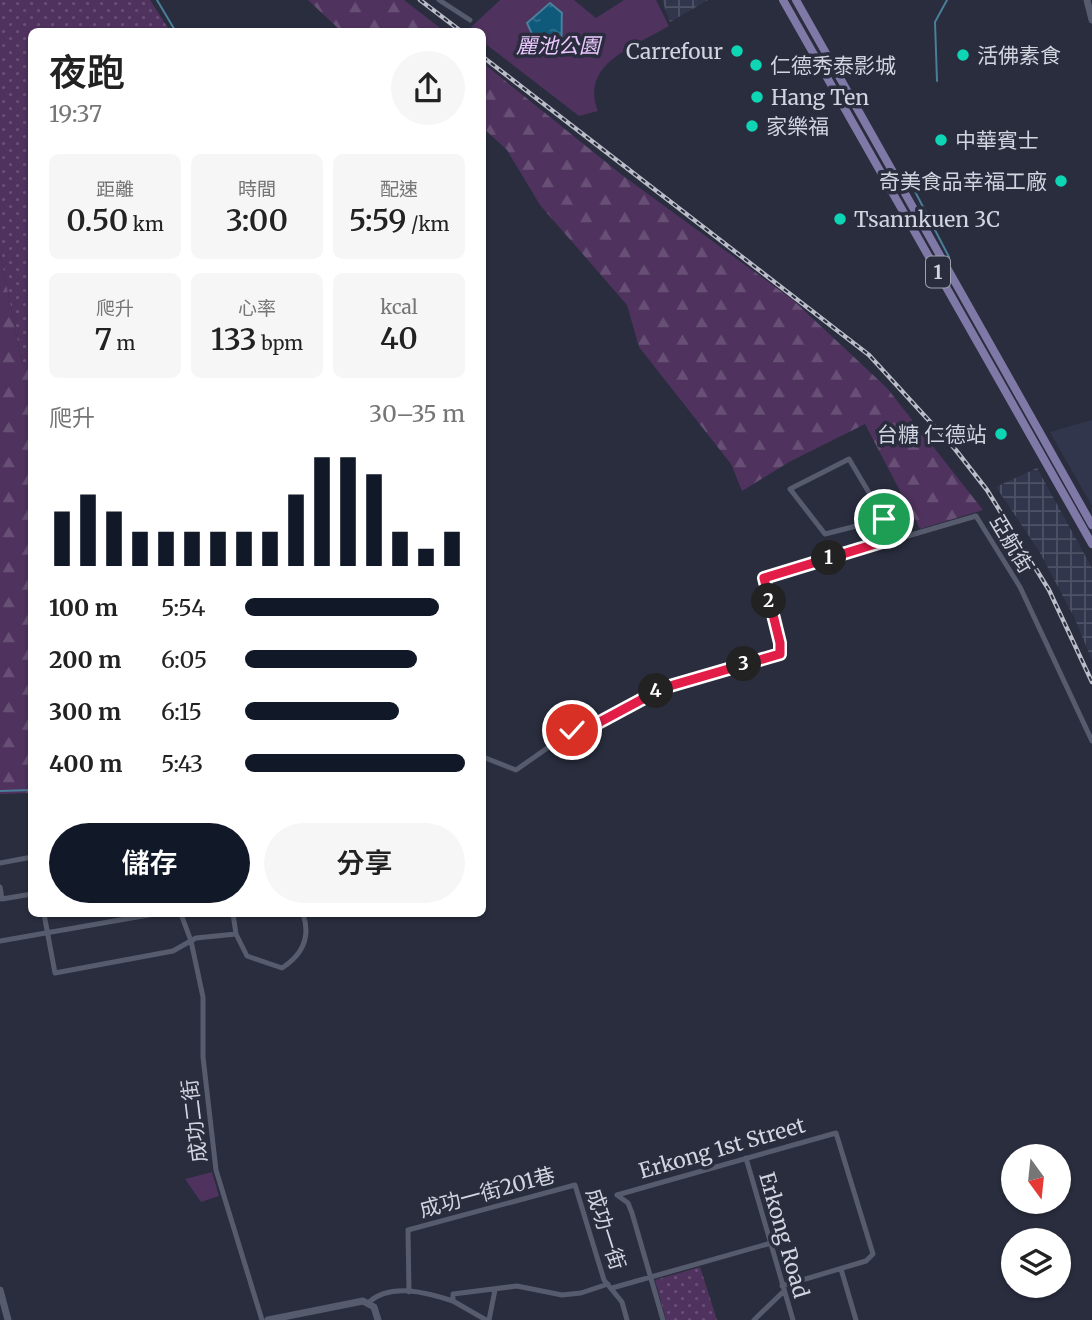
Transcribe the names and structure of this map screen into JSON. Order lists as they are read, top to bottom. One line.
{"streets":{"main road":["1"],"street":["亞航街","成功二街","Erkong 1st Street","成功一街201巷","成功一街","Erkong Road"]},"crossings":[["Erkong 1st Street","Erkong Road"],["成功一街201巷","成功一街"]],"parks":["麗池公園"],"places":["Carrefour","活佛素食","仁德秀泰影城","Hang Ten","家樂福","中華賓士","奇美食品幸福工廠","Tsannkuen 3C","台糖 仁德站"],"north":"bottom","page":{"heading":["夜跑","19:37"],"stats":[["距離","0.50 km"],["時間","3:00"],["配速","5:59 /km"],["爬升","7 m"],["心率","133 bpm"],["kcal","40"]],"chart":["爬升","30–35 m"],"pins":["1","2","3","4"],"list":[{"name":"100 m","note":"5:54"},{"name":"200 m","note":"6:05"},{"name":"300 m","note":"6:15"},{"name":"400 m","note":"5:43"}],"buttons":["儲存","分享"]}}
